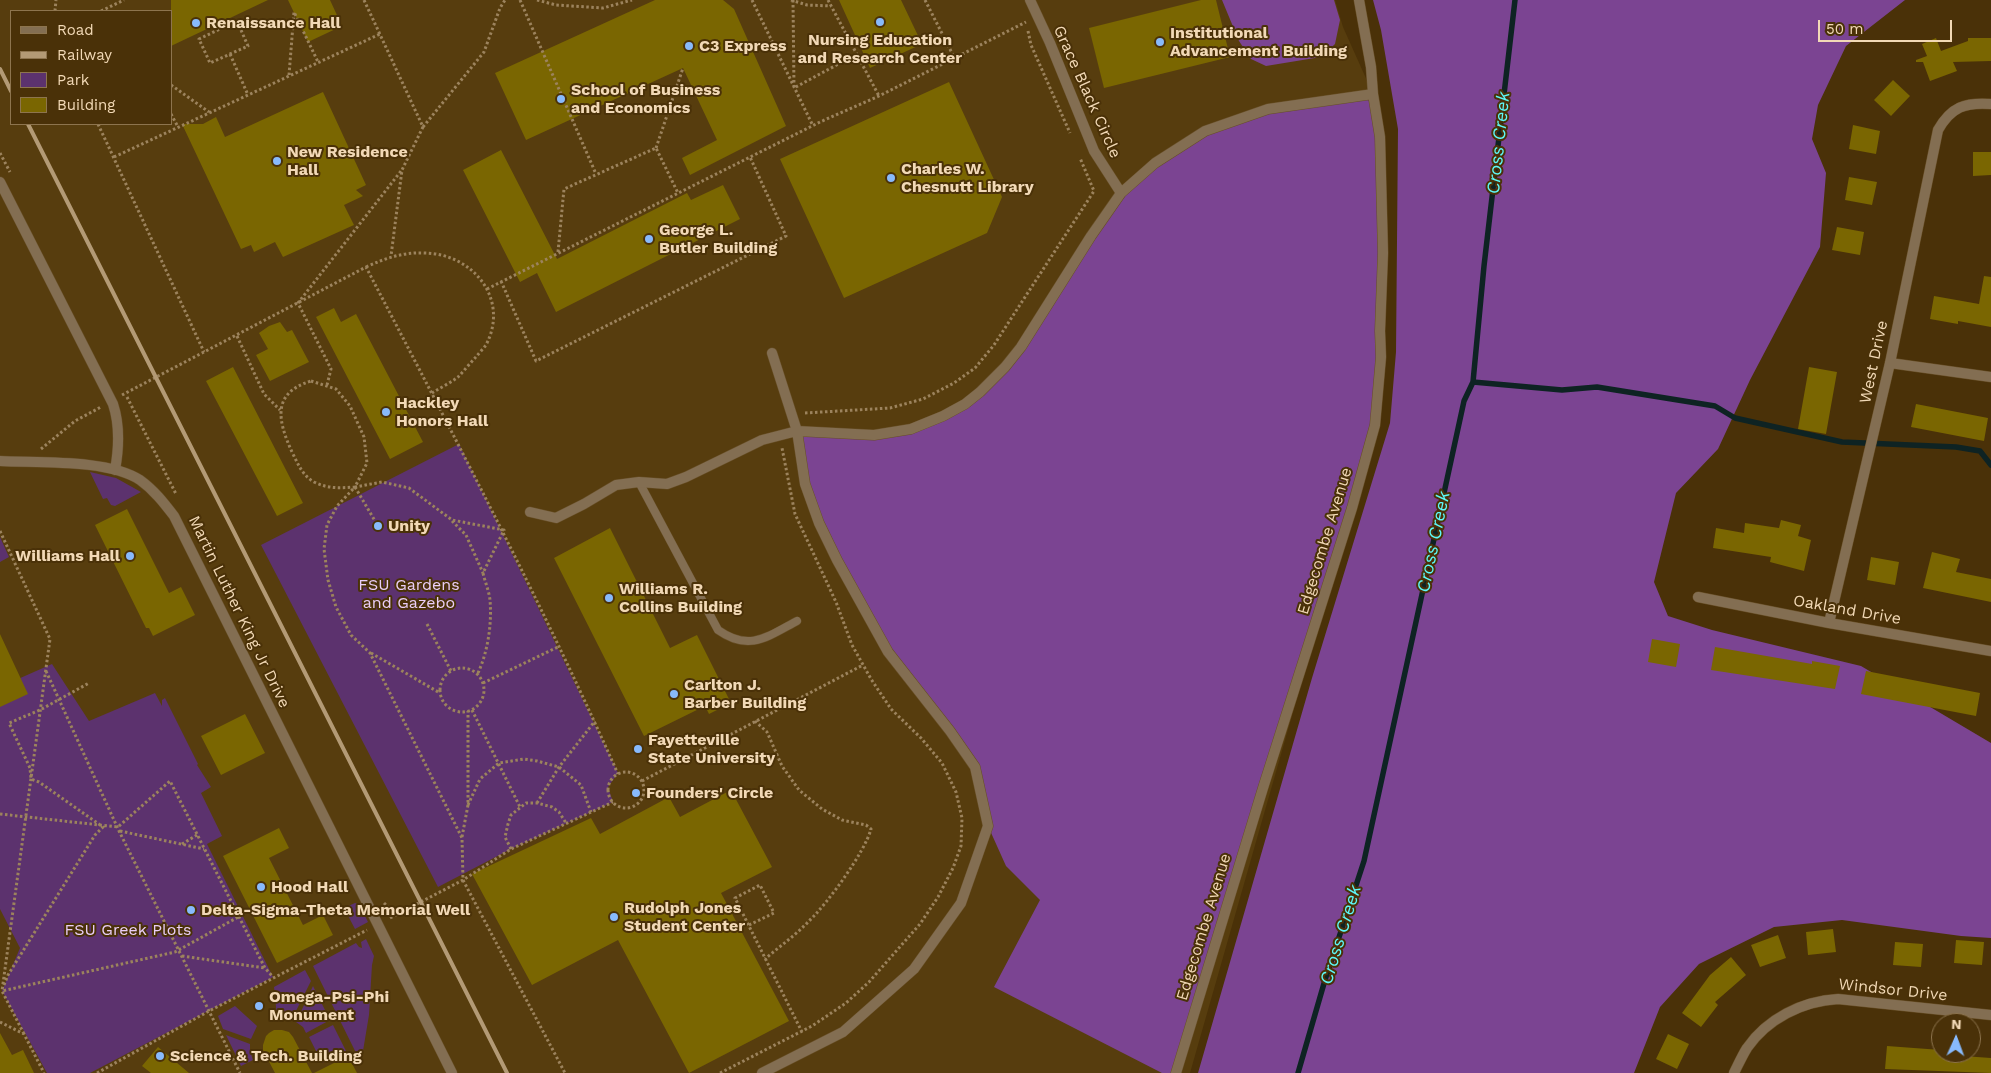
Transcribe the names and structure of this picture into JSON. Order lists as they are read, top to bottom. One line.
{"streets":{"street":["Grace Black Circle","West Drive","Edgecombe Avenue","Oakland Drive","Martin Luther King Jr Drive","Windsor Drive"]},"crossings":[["West Drive","Oakland Drive"]],"water":["Cross Creek"],"parks":["FSU Gardens and Gazebo","FSU Greek Plots"],"places":["Nursing Education and Research Center","Renaissance Hall","Institutional Advancement Building","C3 Express","School of Business and Economics","New Residence Hall","Charles W. Chesnutt Library","George L. Butler Building","Hackley Honors Hall","Unity","Williams Hall","Williams R. Collins Building","Carlton J. Barber Building","Fayetteville State University","Founders' Circle","Hood Hall","Delta-Sigma-Theta Memorial Well","Rudolph Jones Student Center","Omega-Psi-Phi Monument","Science & Tech. Building"],"legend":["Road","Railway","Park","Building"],"scale_bar":"50 m","north":"top"}
